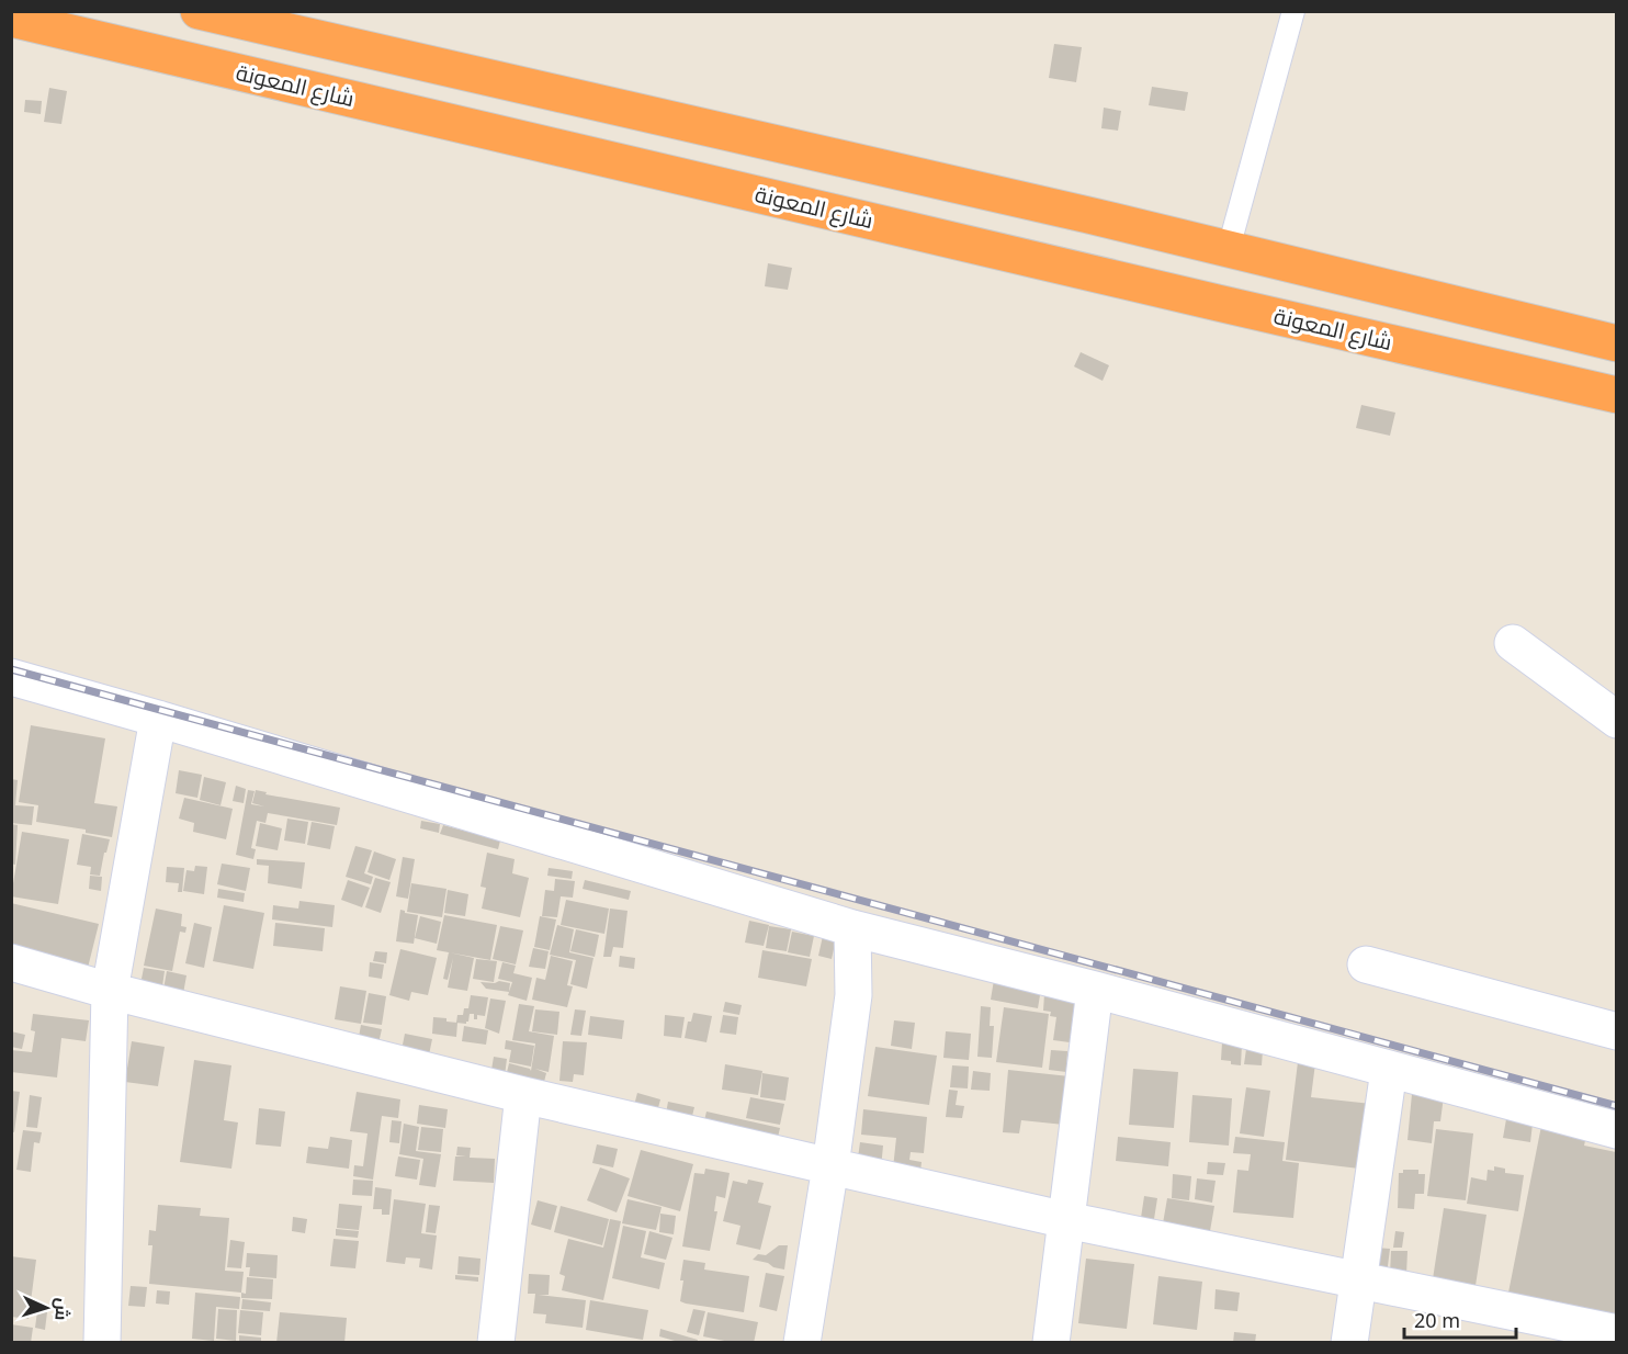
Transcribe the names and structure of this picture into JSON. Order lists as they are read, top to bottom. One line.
{"streets":{"highway":["شارع المعونة"]},"scale_bar":"20 m","north":"right"}
